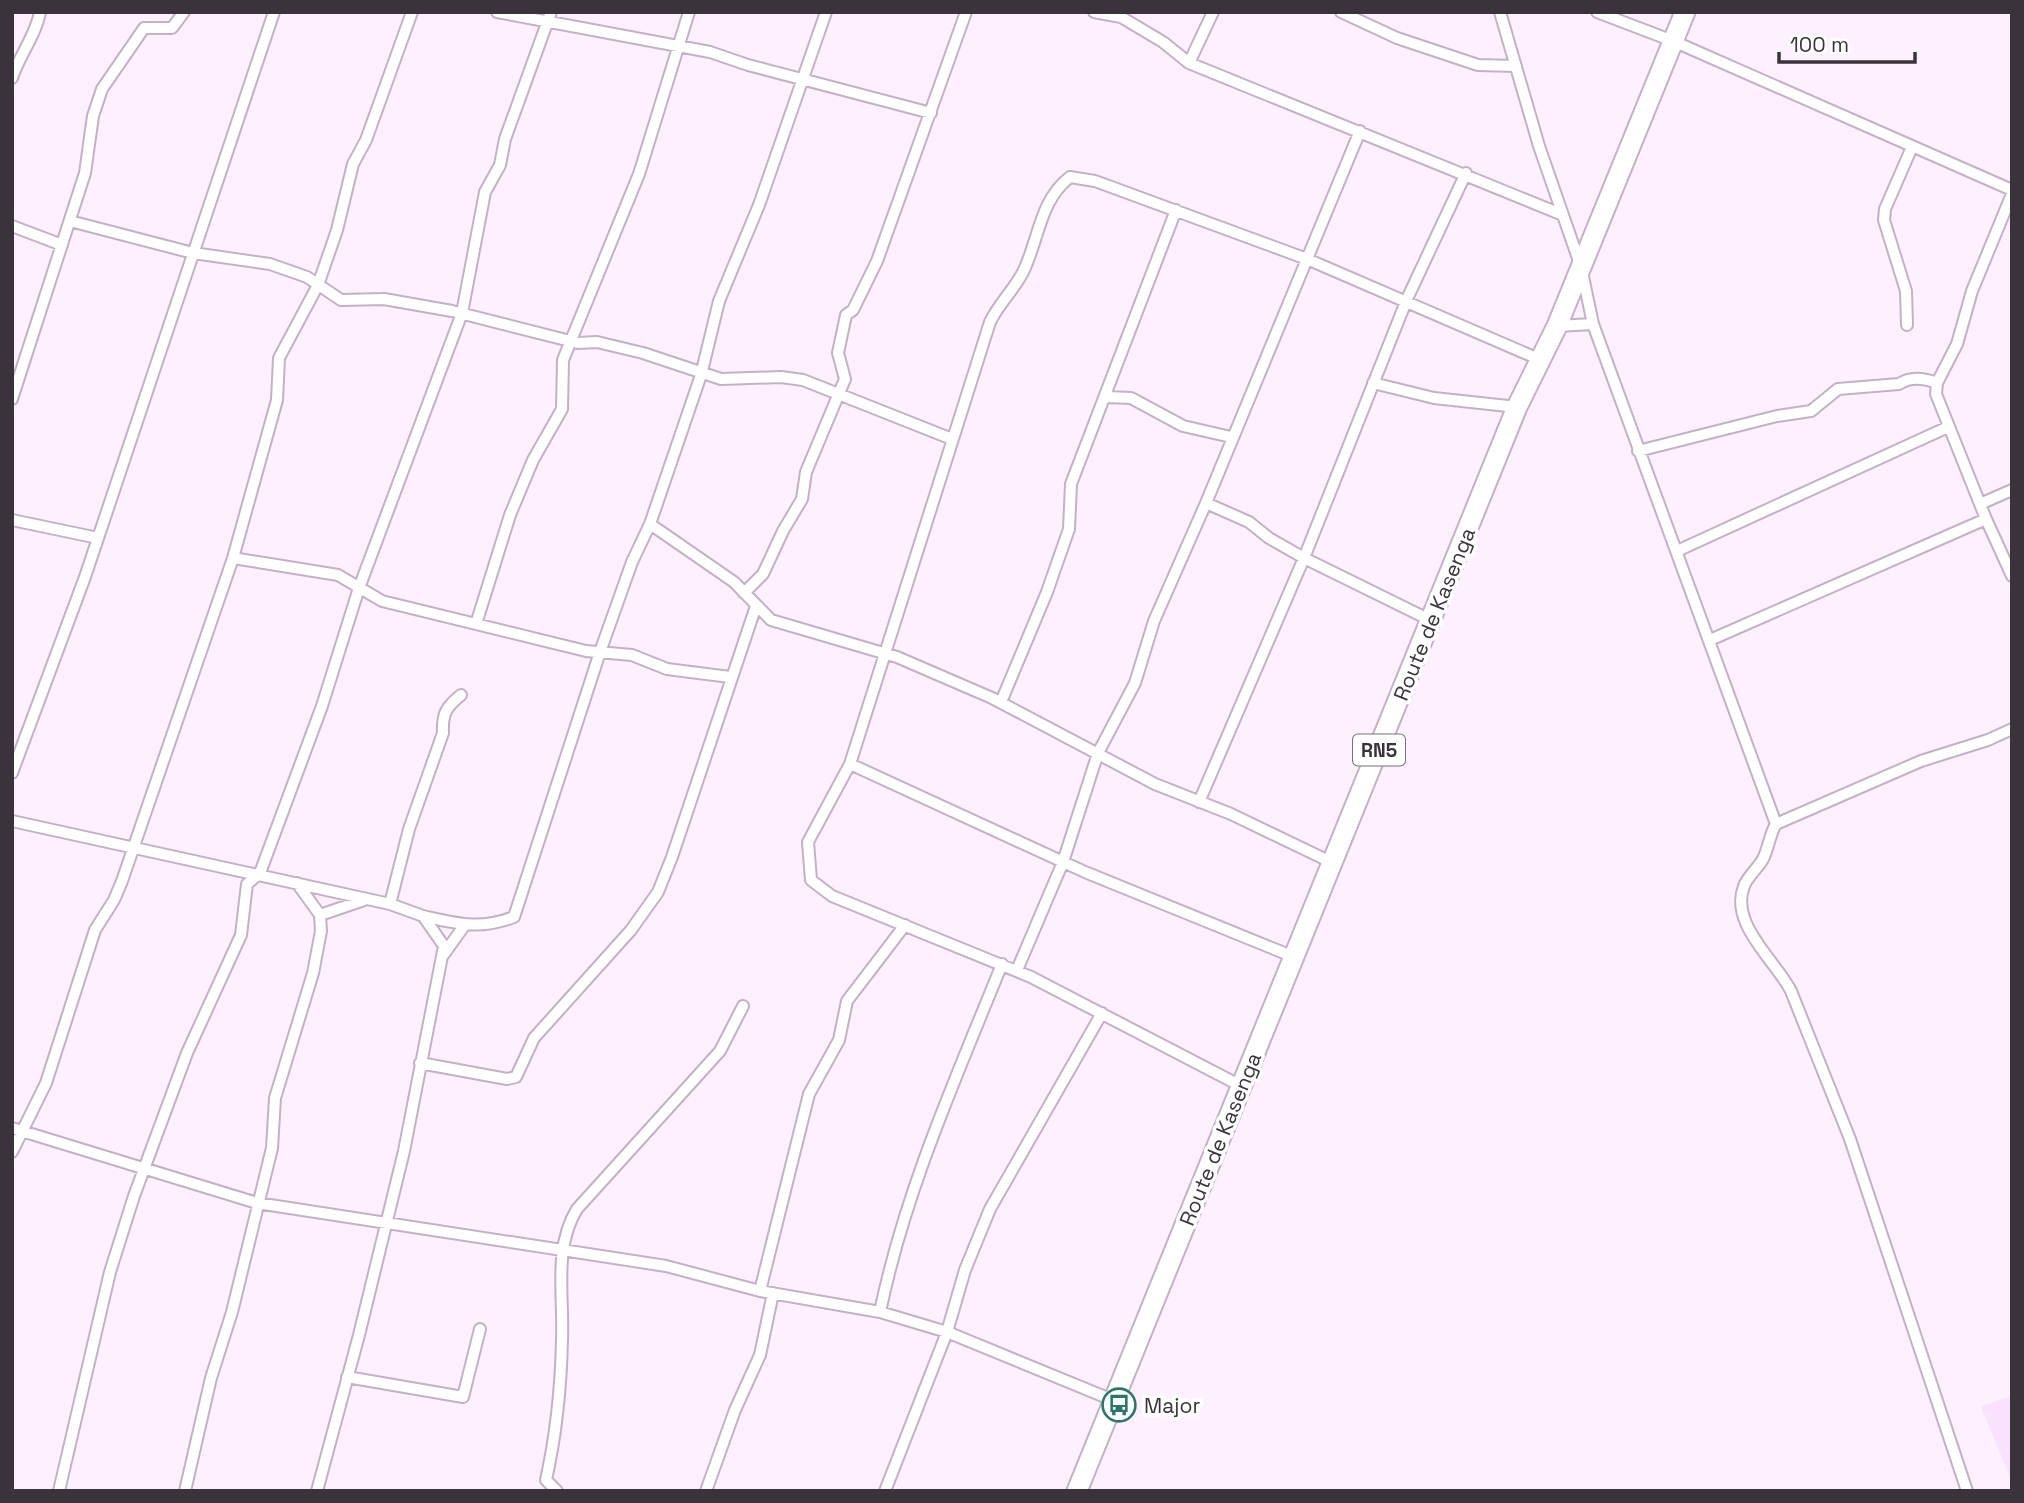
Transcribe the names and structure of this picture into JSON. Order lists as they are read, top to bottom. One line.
{"streets":{"highway":["Route de Kasenga","RN5"]},"places":{"bus stop":["Major"]},"scale_bar":"100 m"}
